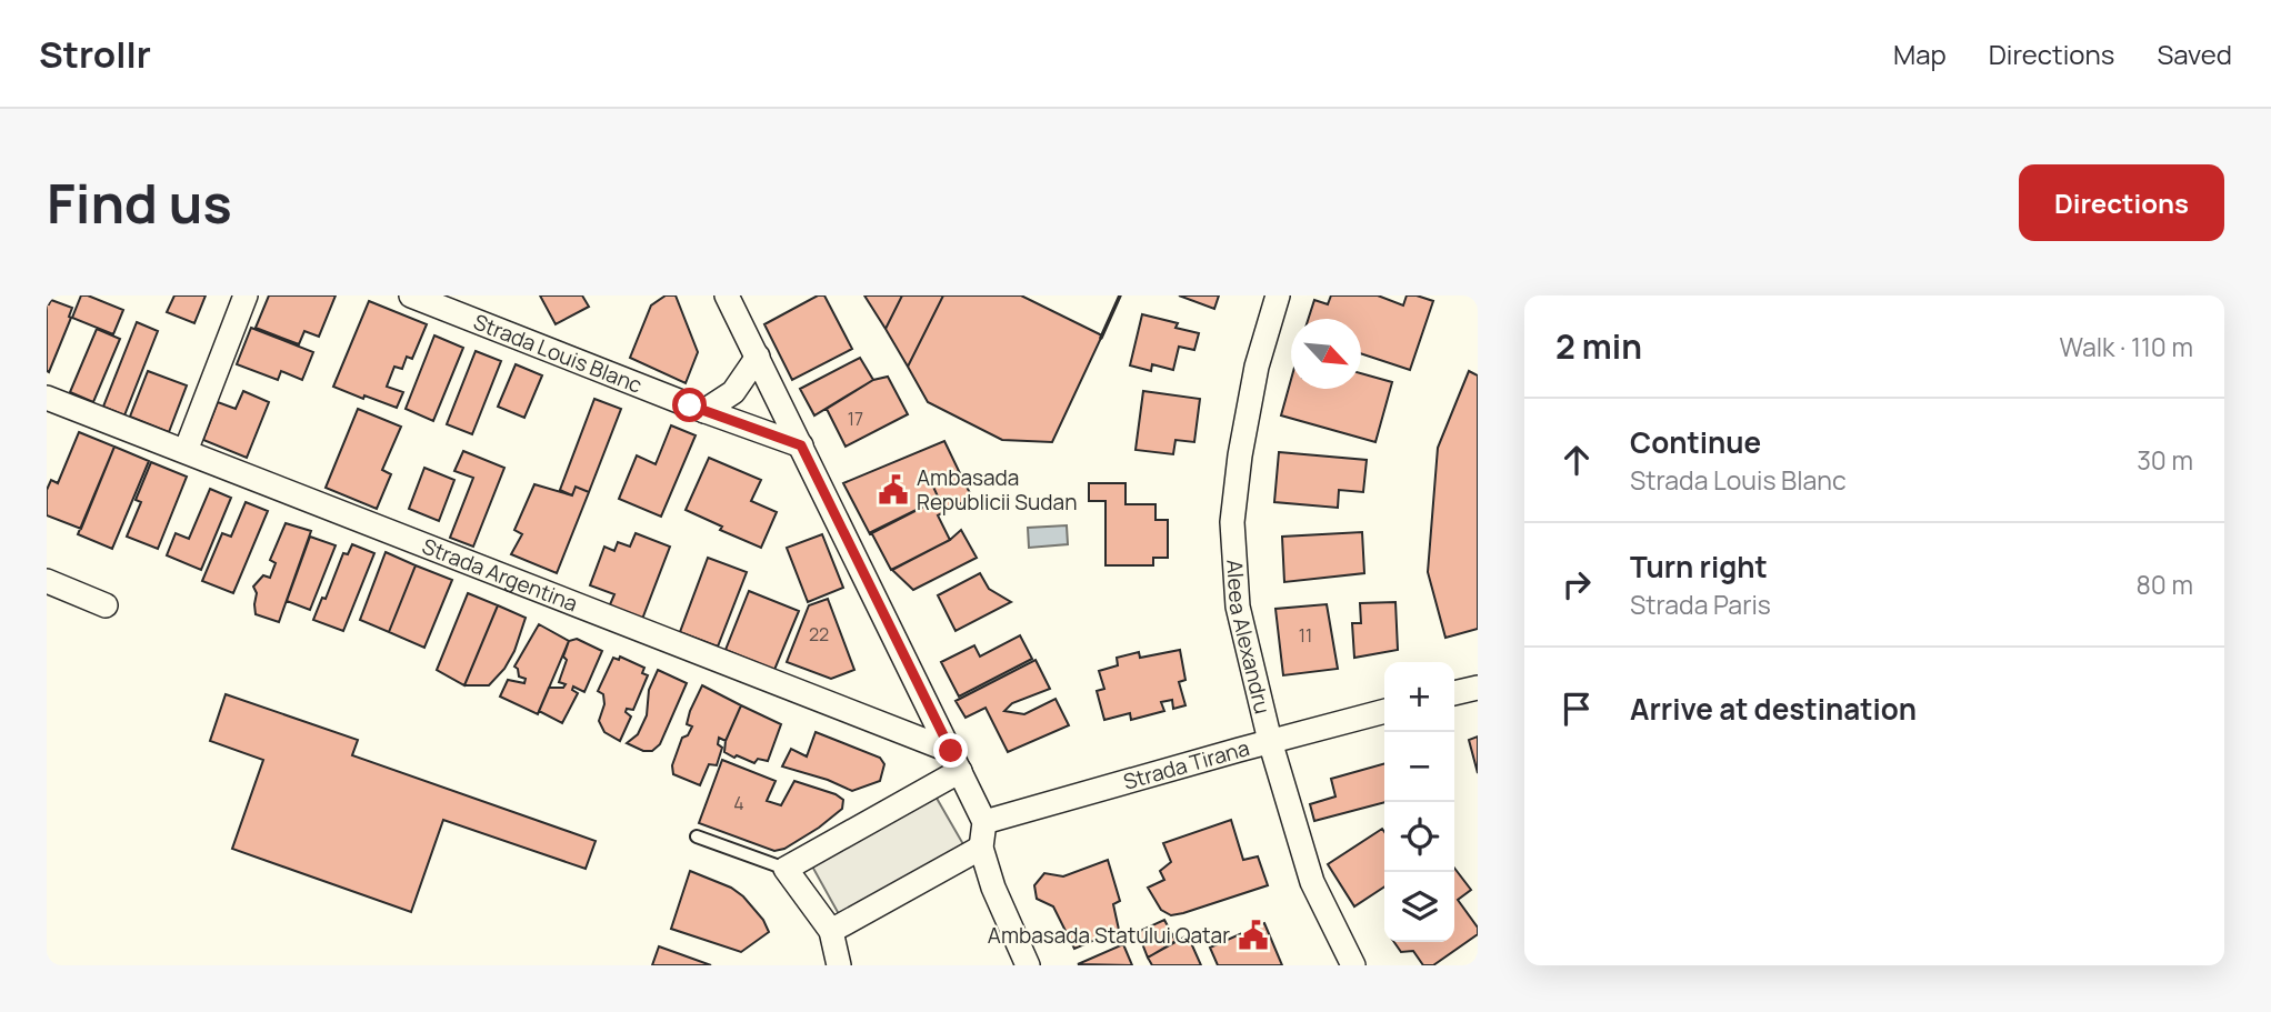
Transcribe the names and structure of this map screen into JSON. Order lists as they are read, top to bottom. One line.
{"streets":{"street":["Strada Louis Blanc","Strada Argentina","Aleea Alexandru","Strada Tirana"]},"crossings":[["Aleea Alexandru","Strada Tirana"]],"places":{"public building":["Ambasada Republicii Sudan","Ambasada Statului Qatar"]},"house_numbers":["17","22","11","4"],"north":"bottom right","page":{"header":"Strollr","nav":["Map","Directions","Saved"],"buttons":"Directions","title":"Find us","heading":["2 min","Walk · 110 m"],"list":[["Continue","Strada Louis Blanc","30 m"],["Turn right","Strada Paris","80 m"],"Arrive at destination"],"map_buttons":["+","−"]}}
